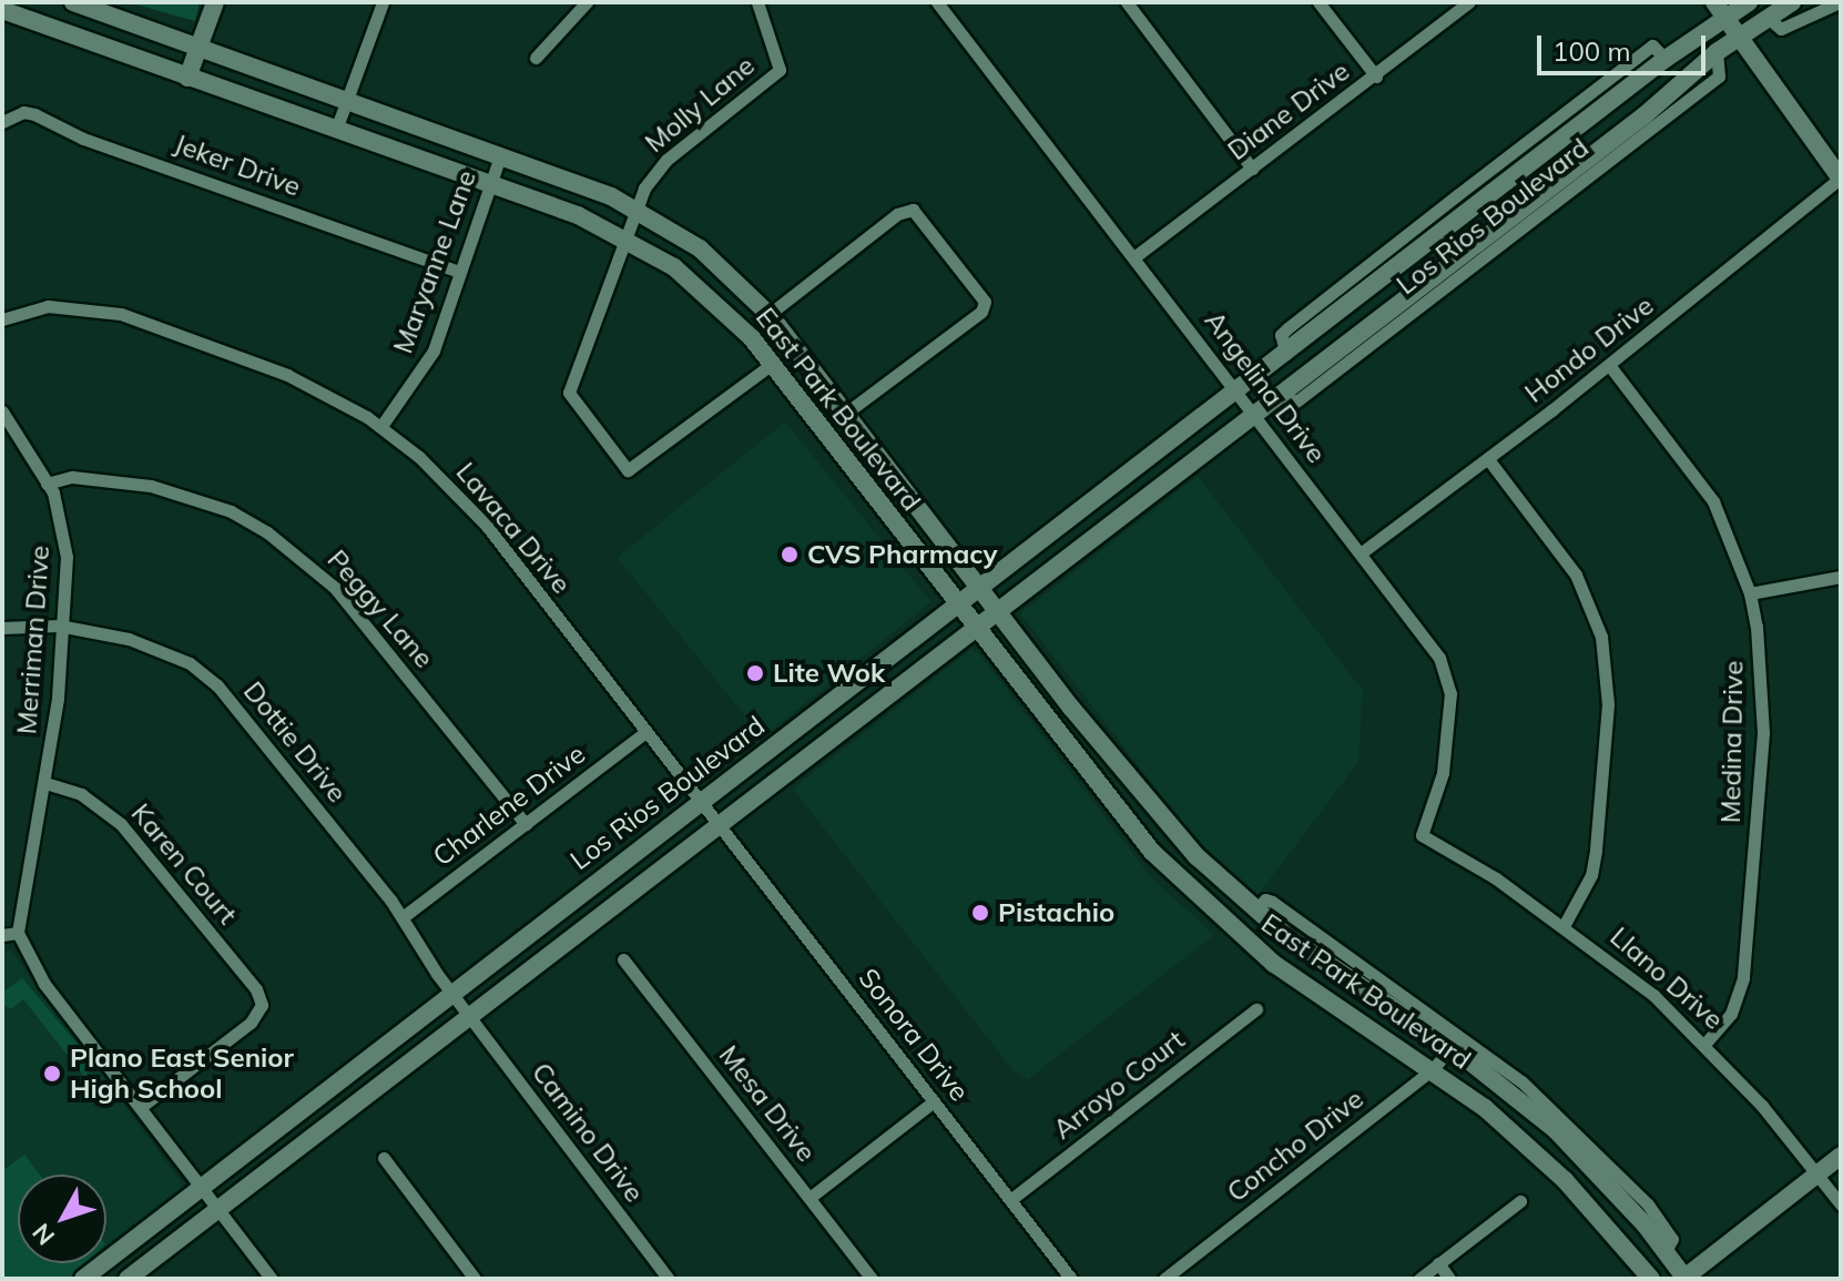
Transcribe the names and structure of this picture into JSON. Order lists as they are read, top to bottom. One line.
{"streets":{"main road":["Los Rios Boulevard","East Park Boulevard"],"street":["Molly Lane","Diane Drive","Jeker Drive","Maryanne Lane","Hondo Drive","Angelina Drive","Lavaca Drive","Peggy Lane","Merriman Drive","Dottie Drive","Medina Drive","Charlene Drive","Karen Court","Llano Drive","Sonora Drive","Arroyo Court","Mesa Drive","Camino Drive","Concho Drive"]},"crossings":[["Molly Lane","East Park Boulevard"],["Diane Drive","Angelina Drive"],["Jeker Drive","Maryanne Lane"],["Los Rios Boulevard","Angelina Drive"],["Los Rios Boulevard","East Park Boulevard"],["Los Rios Boulevard","Lavaca Drive"],["Los Rios Boulevard","Dottie Drive"],["Los Rios Boulevard","Sonora Drive"],["Los Rios Boulevard","Camino Drive"],["Maryanne Lane","East Park Boulevard"],["Maryanne Lane","Lavaca Drive"],["Hondo Drive","Angelina Drive"],["Hondo Drive","Medina Drive"],["Angelina Drive","Llano Drive"],["East Park Boulevard","Concho Drive"],["Lavaca Drive","Charlene Drive"],["Lavaca Drive","Sonora Drive"],["Peggy Lane","Merriman Drive"],["Peggy Lane","Charlene Drive"],["Merriman Drive","Dottie Drive"],["Merriman Drive","Karen Court"],["Dottie Drive","Charlene Drive"],["Dottie Drive","Camino Drive"],["Medina Drive","Llano Drive"],["Sonora Drive","Arroyo Court"]],"places":["CVS Pharmacy","Lite Wok","Pistachio","Plano East Senior High School"],"scale_bar":"100 m","north":"bottom left"}
